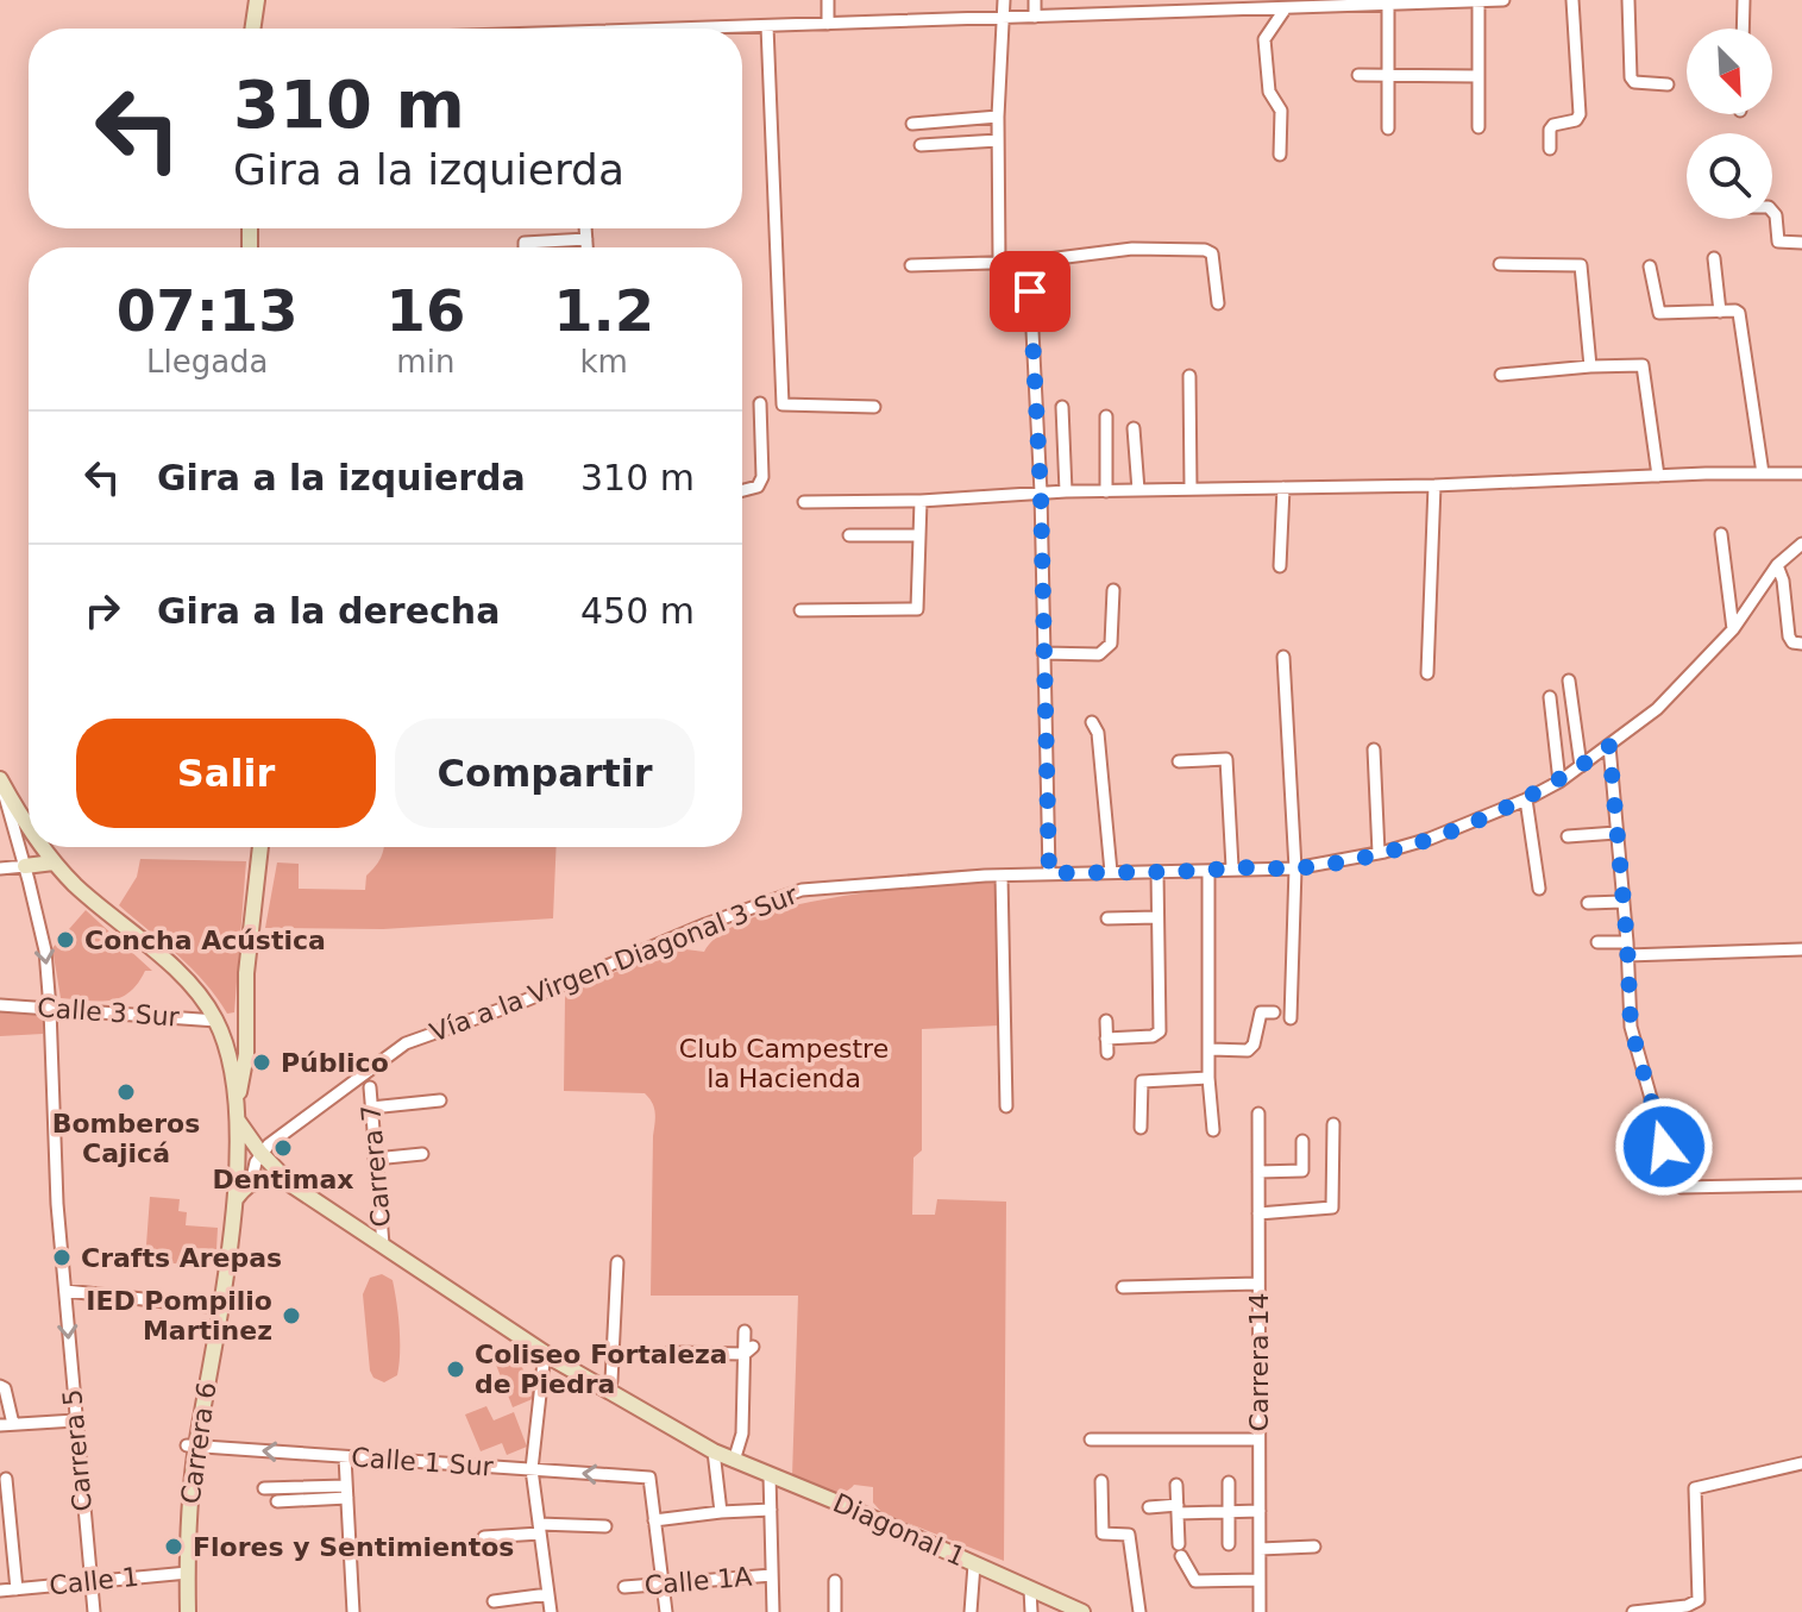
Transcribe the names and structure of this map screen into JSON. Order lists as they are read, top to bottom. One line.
{"streets":{"main road":["Carrera 6","Diagonal 1"],"street":["Vía a la Virgen Diagonal 3 Sur","Calle 3 Sur","Carrera 7","Carrera 14","Carrera 5","Calle 1 Sur","Calle 1","Calle 1A"]},"crossings":[["Vía a la Virgen Diagonal 3 Sur","Diagonal 1"],["Calle 3 Sur","Carrera 6"],["Calle 3 Sur","Carrera 5"],["Carrera 7","Diagonal 1"],["Carrera 6","Carrera 5"],["Carrera 6","Calle 1 Sur"],["Carrera 6","Diagonal 1"],["Carrera 6","Calle 1"],["Carrera 5","Calle 1"]],"parks":["Club Campestre la Hacienda"],"places":["Concha Acústica","Público","Bomberos Cajicá","Dentimax","Crafts Arepas","IED Pompilio Martinez","Coliseo Fortaleza de Piedra","Flores y Sentimientos"],"north":"bottom right","page":{"turn":["310 m","Gira a la izquierda"],"eta":["07:13","Llegada","16","min","1.2","km"],"list":[{"name":"Gira a la izquierda","value":"310 m"},{"name":"Gira a la derecha","value":"450 m"}],"buttons":["Salir","Compartir"]}}
